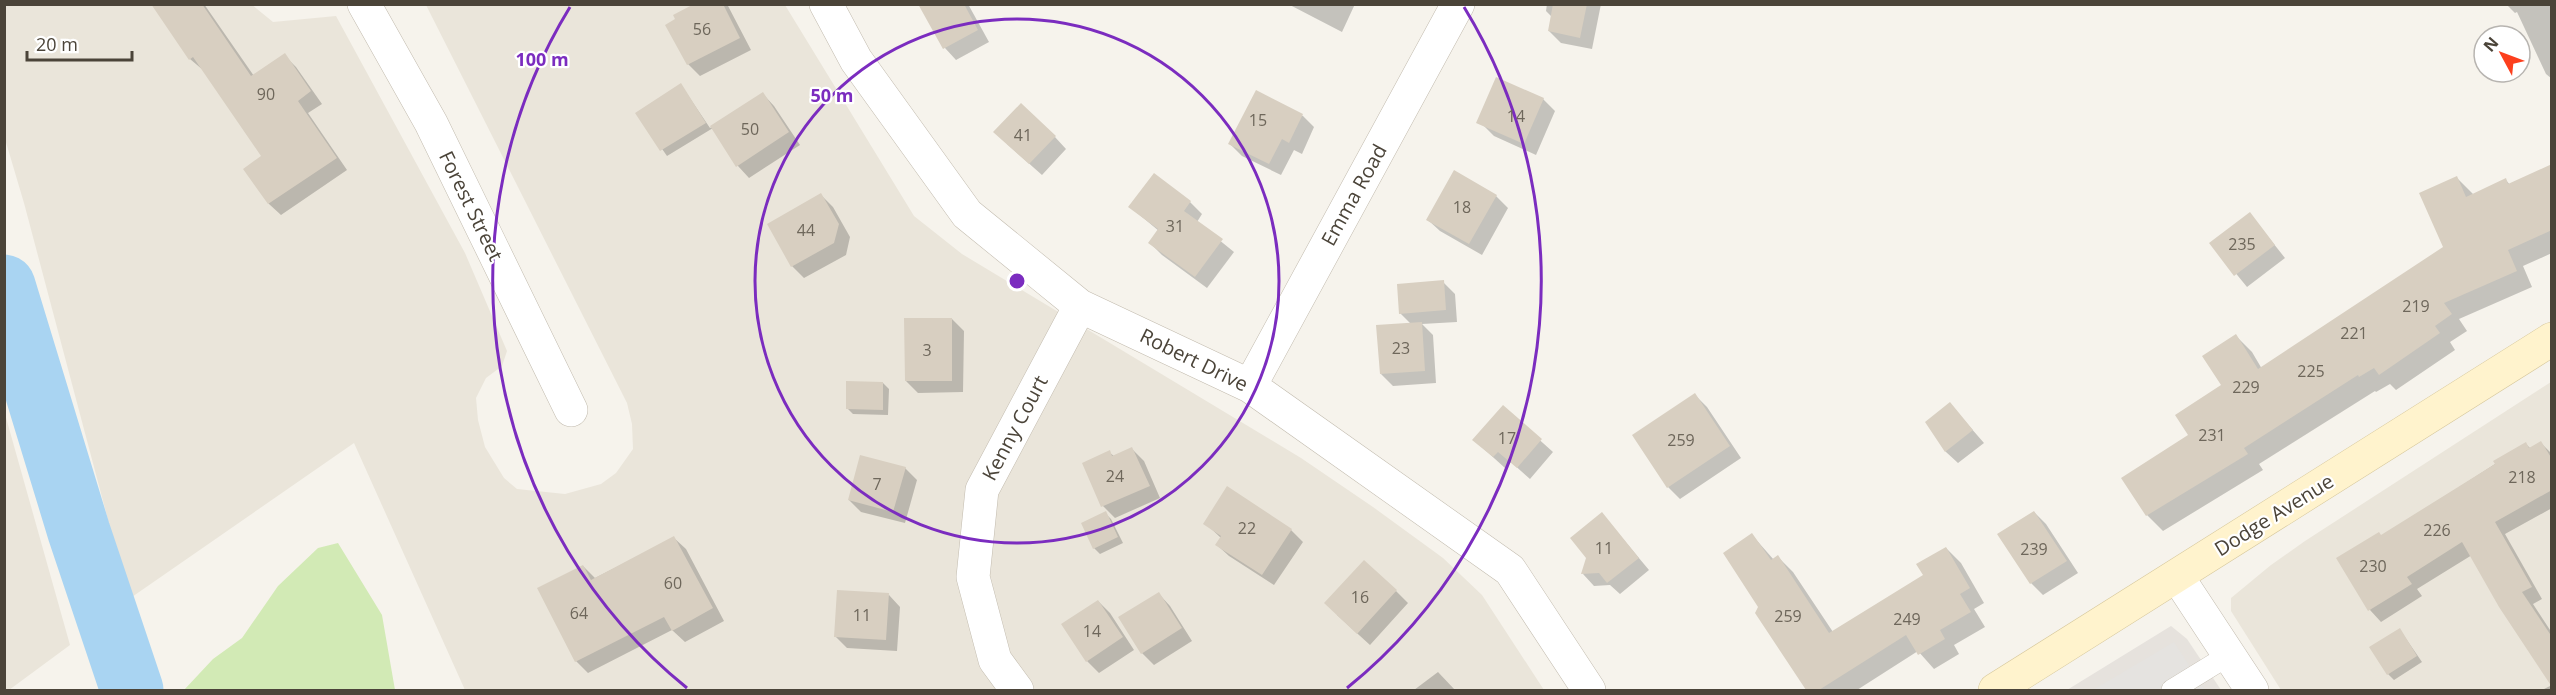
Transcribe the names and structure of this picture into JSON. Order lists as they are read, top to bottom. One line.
{"streets":{"main road":["Dodge Avenue"],"street":["Emma Road","Forest Street","Robert Drive","Kenny Court"]},"crossings":[["Emma Road","Robert Drive"],["Robert Drive","Kenny Court"]],"house_numbers":["56","90","14","15","50","41","18","31","44","235","219","221","23","3","225","229","231","17","259","24","218","7","22","226","11","239","230","60","16","64","11","259","249","14"],"scale_bar":"20 m","north":"top left","rings":["100 m","50 m"]}
